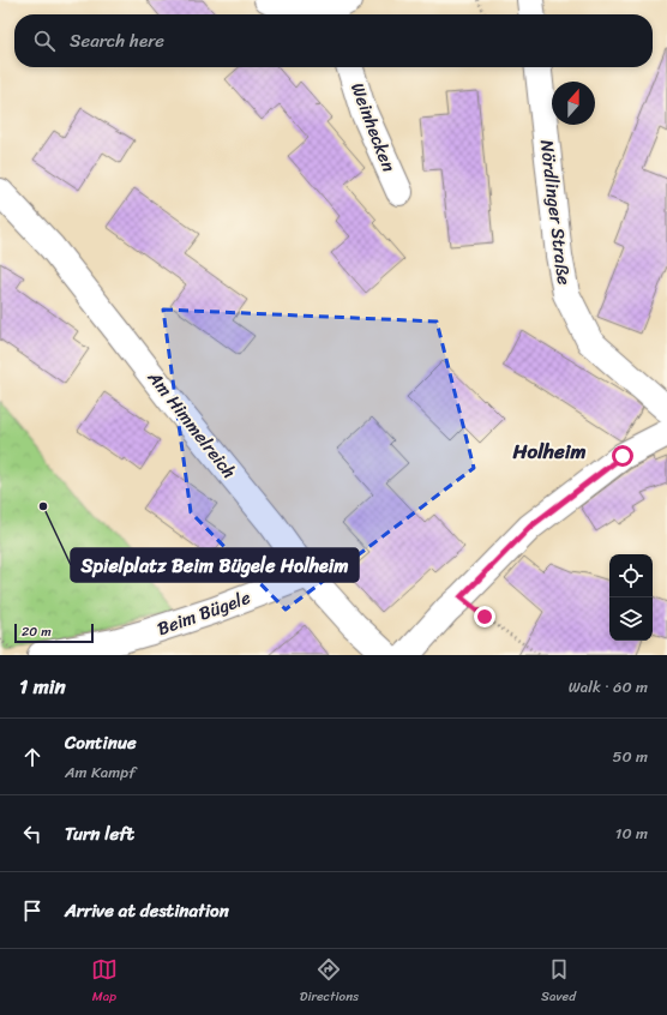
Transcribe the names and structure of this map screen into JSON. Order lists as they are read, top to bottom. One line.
{"streets":{"street":["Weinhecken","Nördlinger Straße","Am Himmelreich","Beim Bügele"]},"crossings":[["Am Himmelreich","Beim Bügele"]],"districts":["Holheim"],"places":["Spielplatz Beim Bügele Holheim"],"scale_bar":"20 m","north":"top","page":{"search":"Search here","scale":"20 m","heading":["1 min","Walk · 60 m"],"list":[["Continue","Am Kampf","50 m"],["Turn left","10 m"],"Arrive at destination"],"nav":["Map","Directions","Saved"]}}
